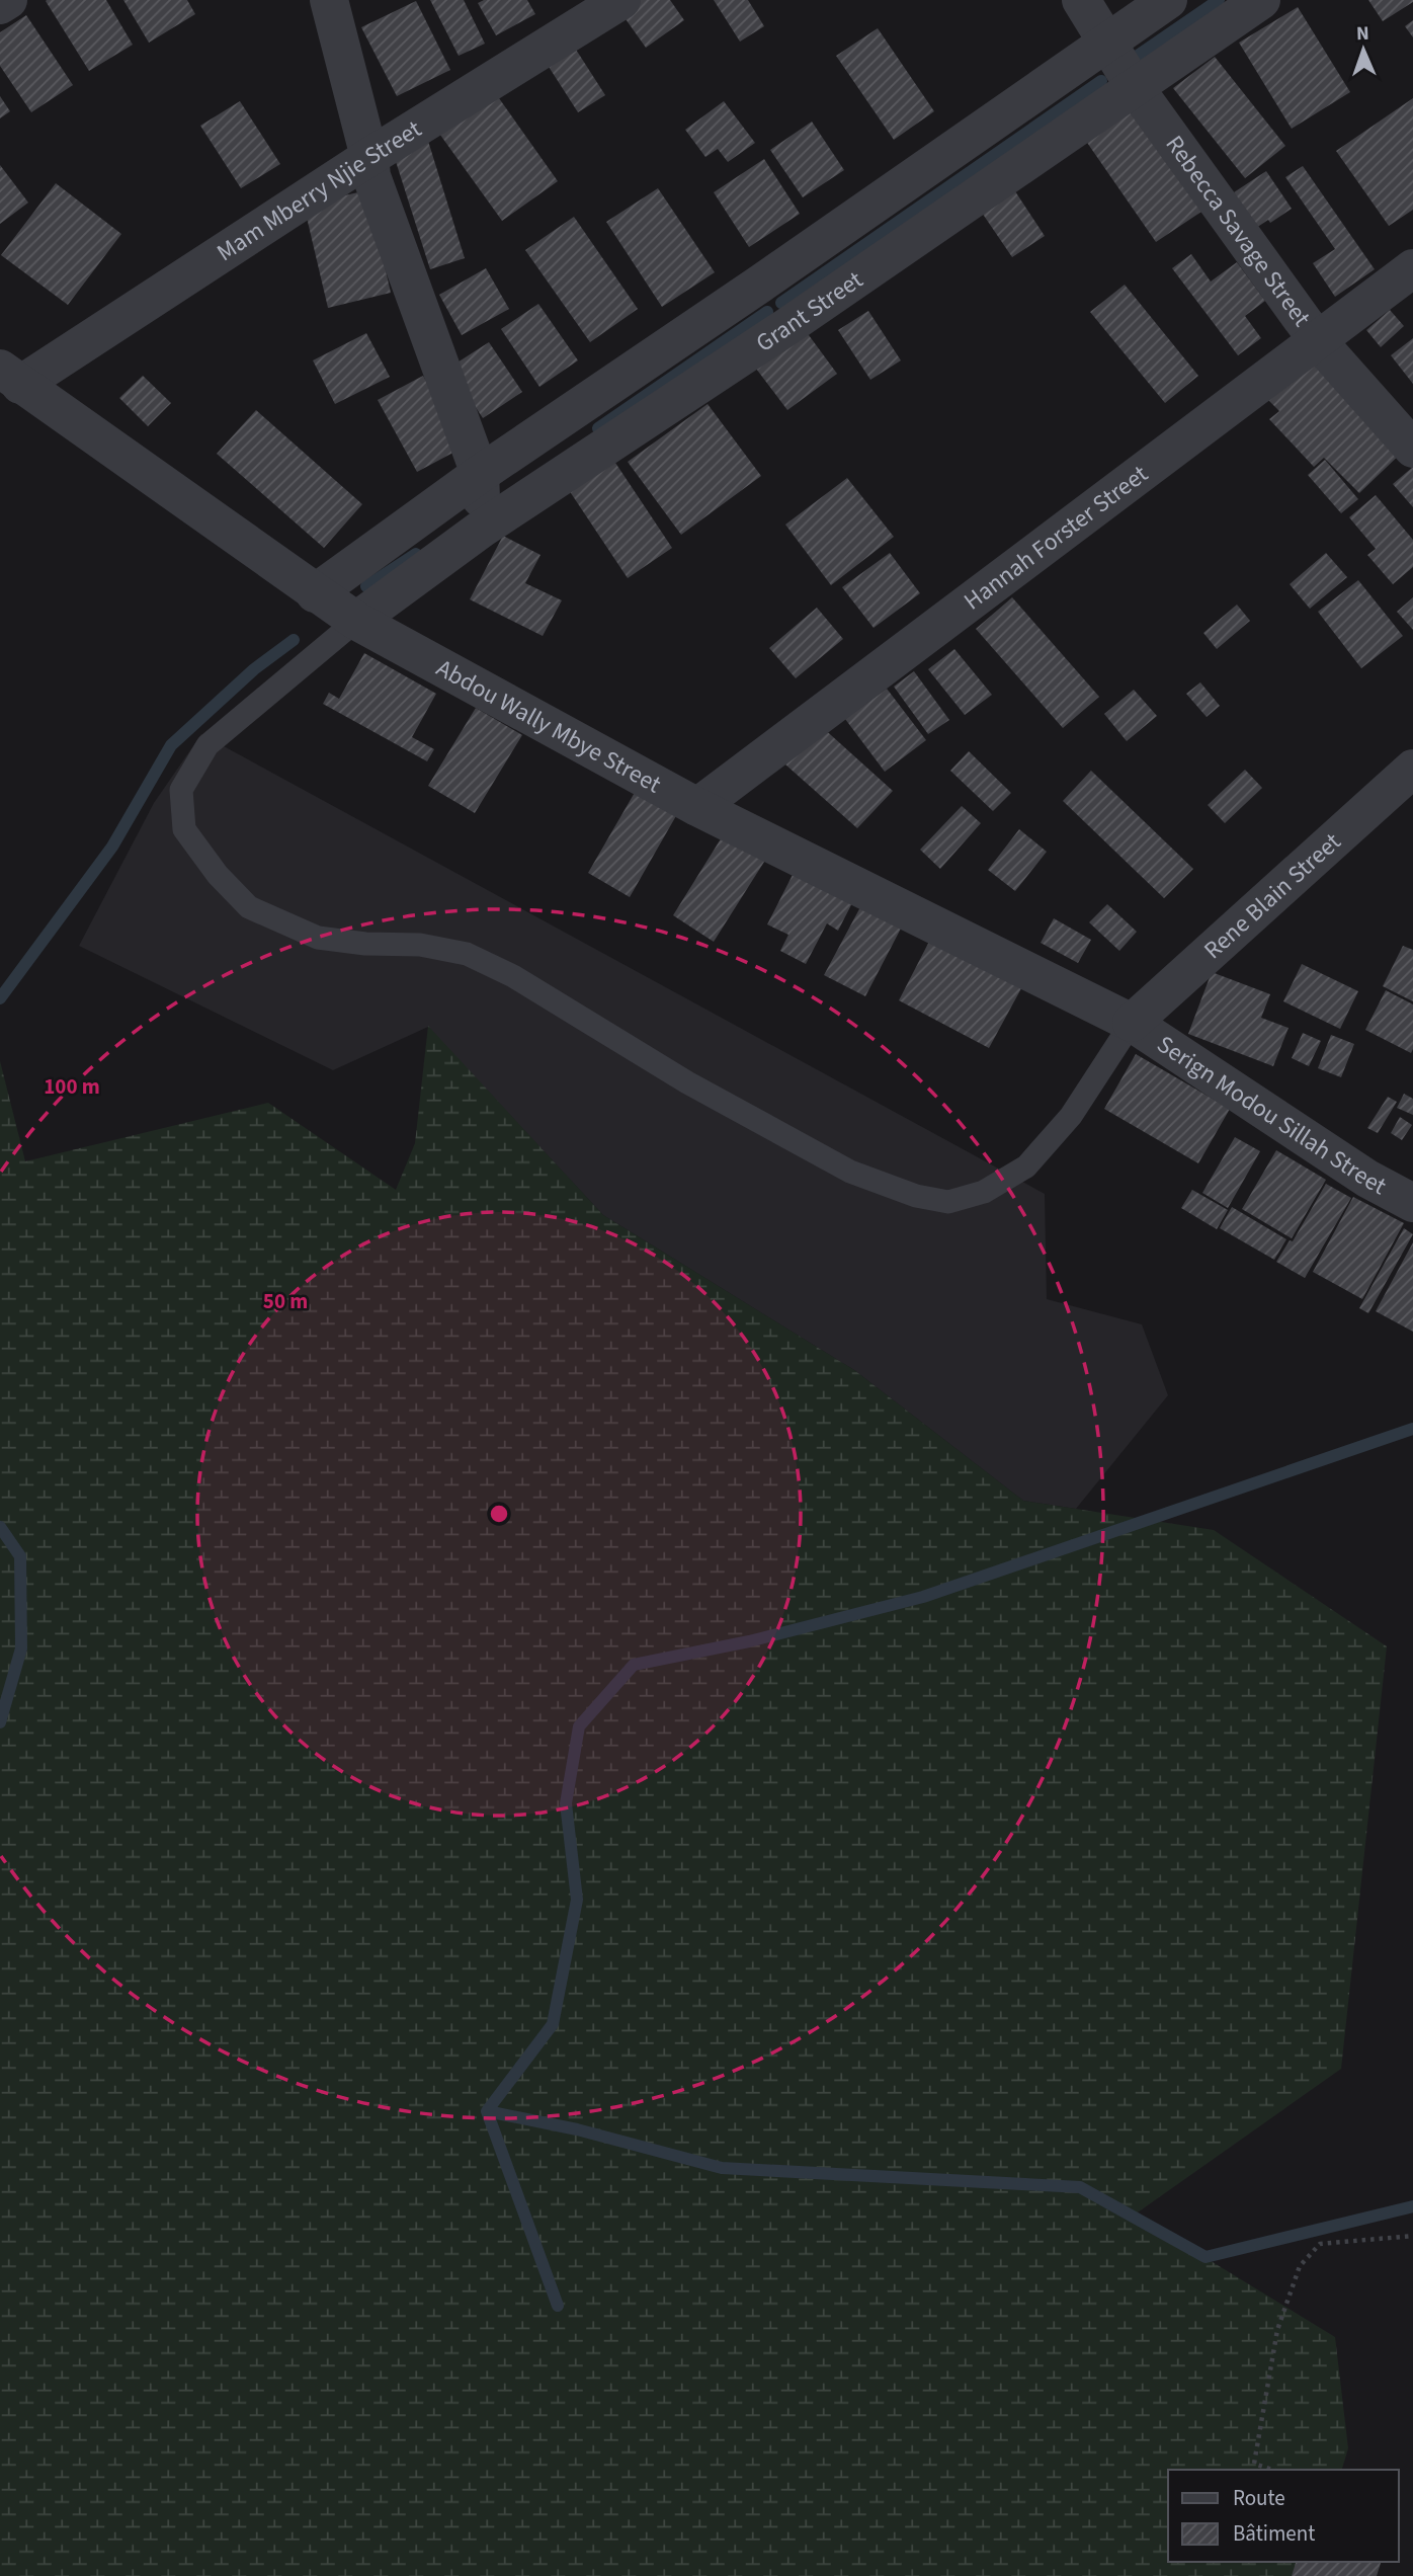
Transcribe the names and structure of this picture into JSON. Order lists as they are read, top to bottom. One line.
{"streets":{"street":["Mam Mberry Njie Street","Rebecca Savage Street","Grant Street","Hannah Forster Street","Abdou Wally Mbye Street","Rene Blain Street","Serign Modou Sillah Street"]},"crossings":[["Mam Mberry Njie Street","Abdou Wally Mbye Street"],["Rebecca Savage Street","Grant Street"],["Rebecca Savage Street","Hannah Forster Street"],["Grant Street","Abdou Wally Mbye Street"],["Hannah Forster Street","Abdou Wally Mbye Street"],["Abdou Wally Mbye Street","Rene Blain Street"],["Abdou Wally Mbye Street","Serign Modou Sillah Street"],["Rene Blain Street","Serign Modou Sillah Street"]],"legend":["Route","Bâtiment"],"north":"top","rings":["100 m","50 m"]}
